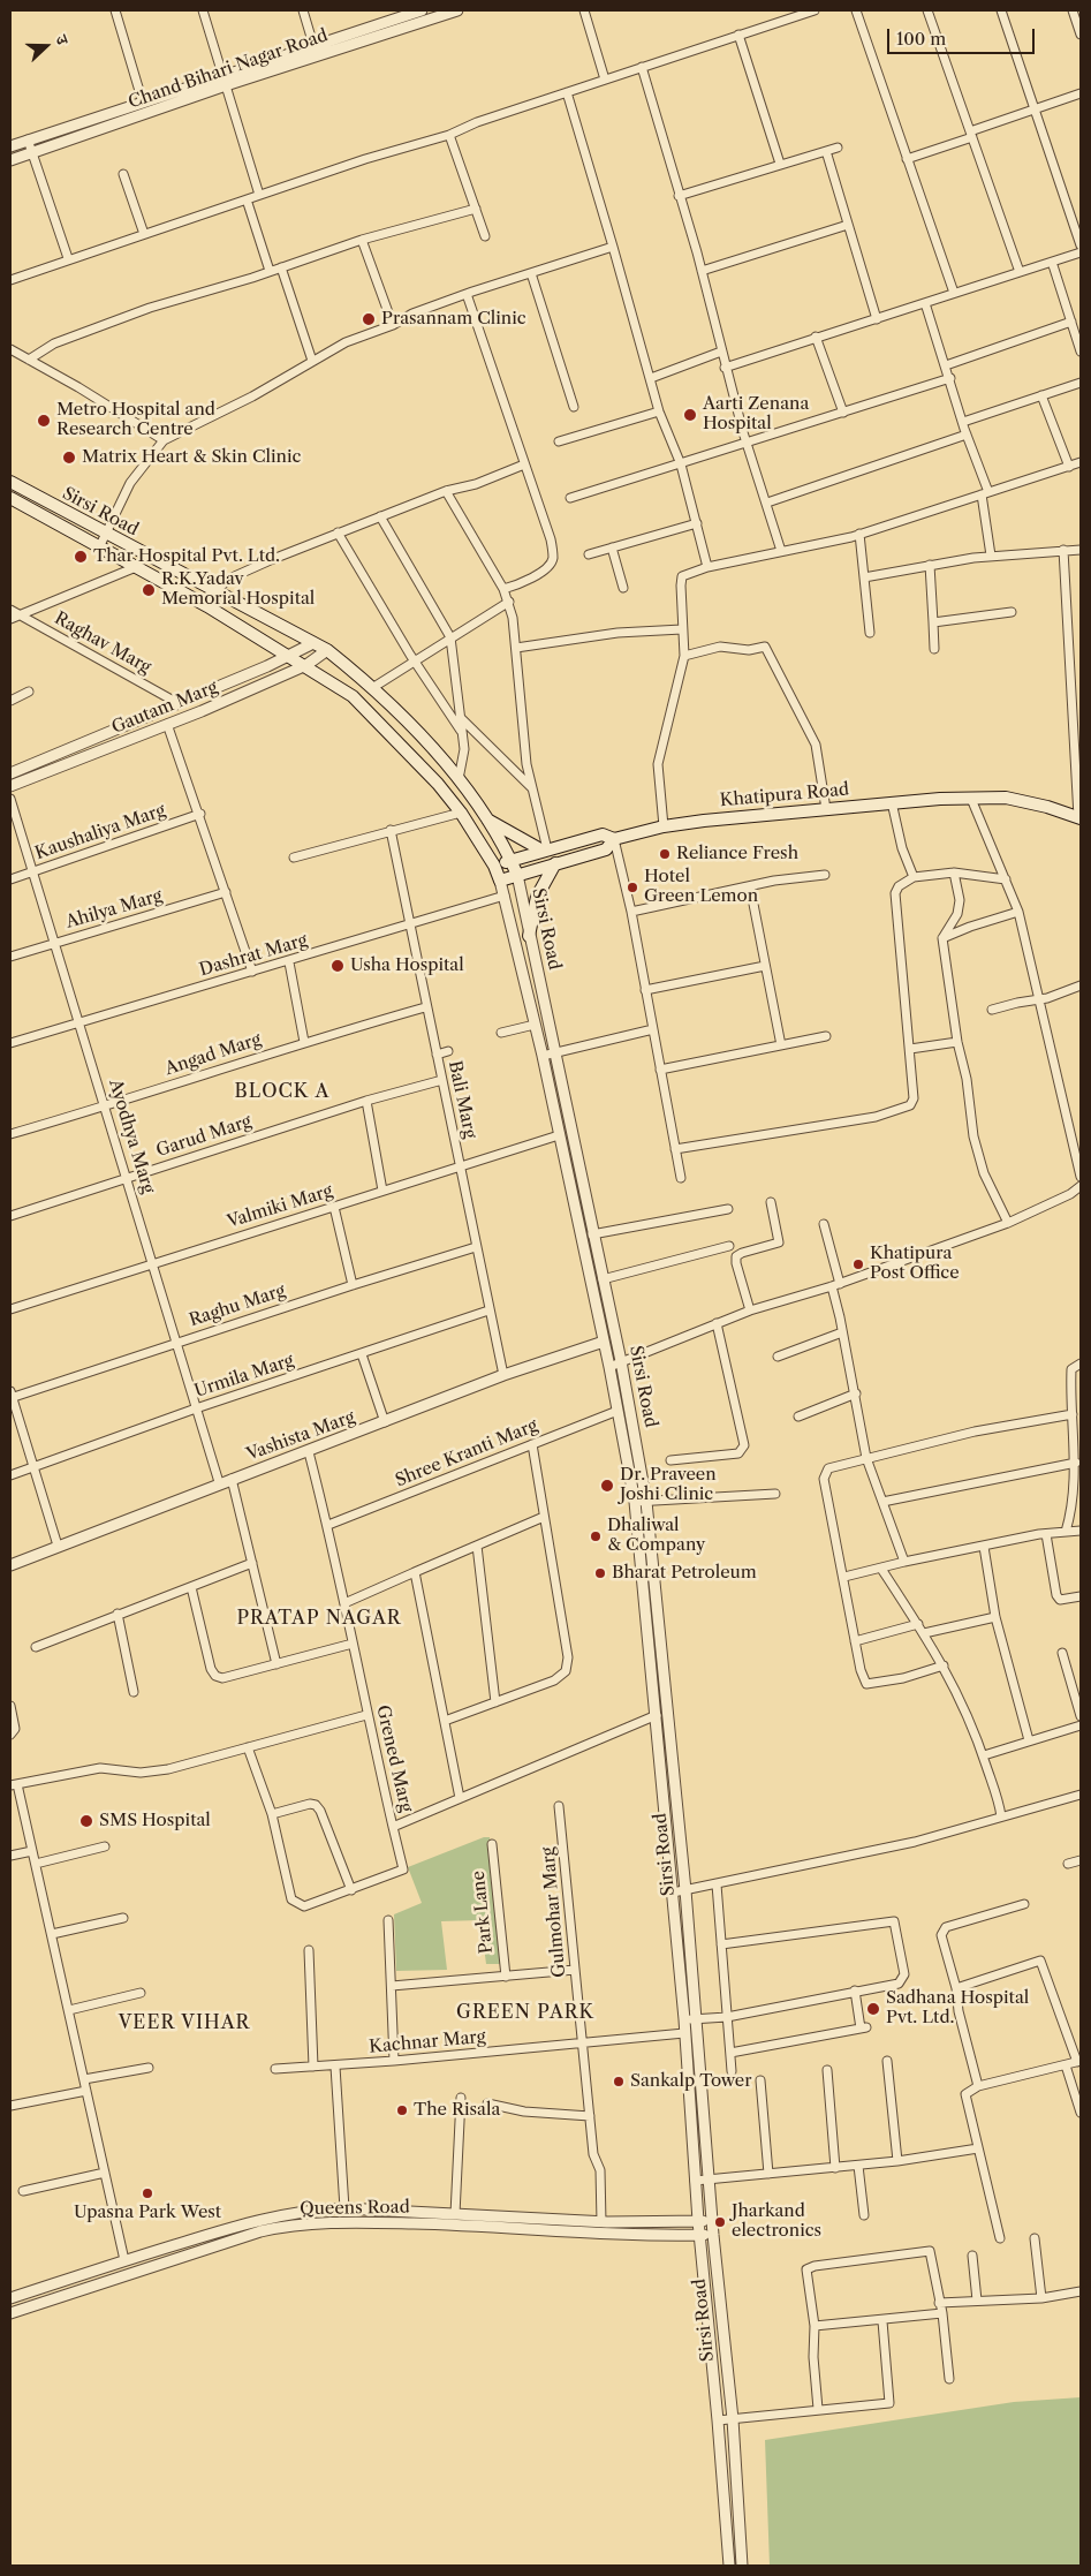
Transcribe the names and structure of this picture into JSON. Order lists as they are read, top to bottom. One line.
{"streets":{"main road":["Sirsi Road","Khatipura Road"],"street":["Chand Bihari Nagar Road","Raghav Marg","Gautam Marg","Kaushaliya Marg","Ahilya Marg","Dashrat Marg","Angad Marg","Bali Marg","Ayodhya Marg","Garud Marg","Valmiki Marg","Raghu Marg","Urmila Marg","Vashista Marg","Shree Kranti Marg","Grened Marg","Park Lane","Gulmohar Marg","Kachnar Marg","Queens Road"]},"crossings":[["Sirsi Road","Gautam Marg"],["Sirsi Road","Khatipura Road"],["Sirsi Road","Dashrat Marg"],["Sirsi Road","Valmiki Marg"],["Sirsi Road","Vashista Marg"],["Sirsi Road","Shree Kranti Marg"],["Sirsi Road","Grened Marg"],["Sirsi Road","Kachnar Marg"],["Sirsi Road","Queens Road"],["Raghav Marg","Gautam Marg"],["Kaushaliya Marg","Ayodhya Marg"],["Ahilya Marg","Ayodhya Marg"],["Dashrat Marg","Bali Marg"],["Dashrat Marg","Ayodhya Marg"],["Angad Marg","Bali Marg"],["Angad Marg","Ayodhya Marg"],["Bali Marg","Garud Marg"],["Bali Marg","Valmiki Marg"],["Bali Marg","Raghu Marg"],["Bali Marg","Urmila Marg"],["Bali Marg","Vashista Marg"],["Ayodhya Marg","Garud Marg"],["Ayodhya Marg","Valmiki Marg"],["Ayodhya Marg","Raghu Marg"],["Ayodhya Marg","Urmila Marg"],["Ayodhya Marg","Vashista Marg"],["Vashista Marg","Grened Marg"],["Shree Kranti Marg","Grened Marg"],["Gulmohar Marg","Kachnar Marg"],["Gulmohar Marg","Queens Road"]],"districts":["BLOCK A","PRATAP NAGAR","GREEN PARK","VEER VIHAR"],"places":["Prasannam Clinic","Aarti Zenana Hospital","Metro Hospital and Research Centre","Matrix Heart & Skin Clinic","Thar Hospital Pvt. Ltd.","R.K.Yadav Memorial Hospital","Reliance Fresh","Hotel Green Lemon","Usha Hospital","Khatipura Post Office","Dr. Praveen Joshi Clinic","Dhaliwal & Company","Bharat Petroleum","SMS Hospital","Sadhana Hospital Pvt. Ltd.","Sankalp Tower","The Risala","Upasna Park West","Jharkand electronics"],"scale_bar":"100 m","north":"right"}
